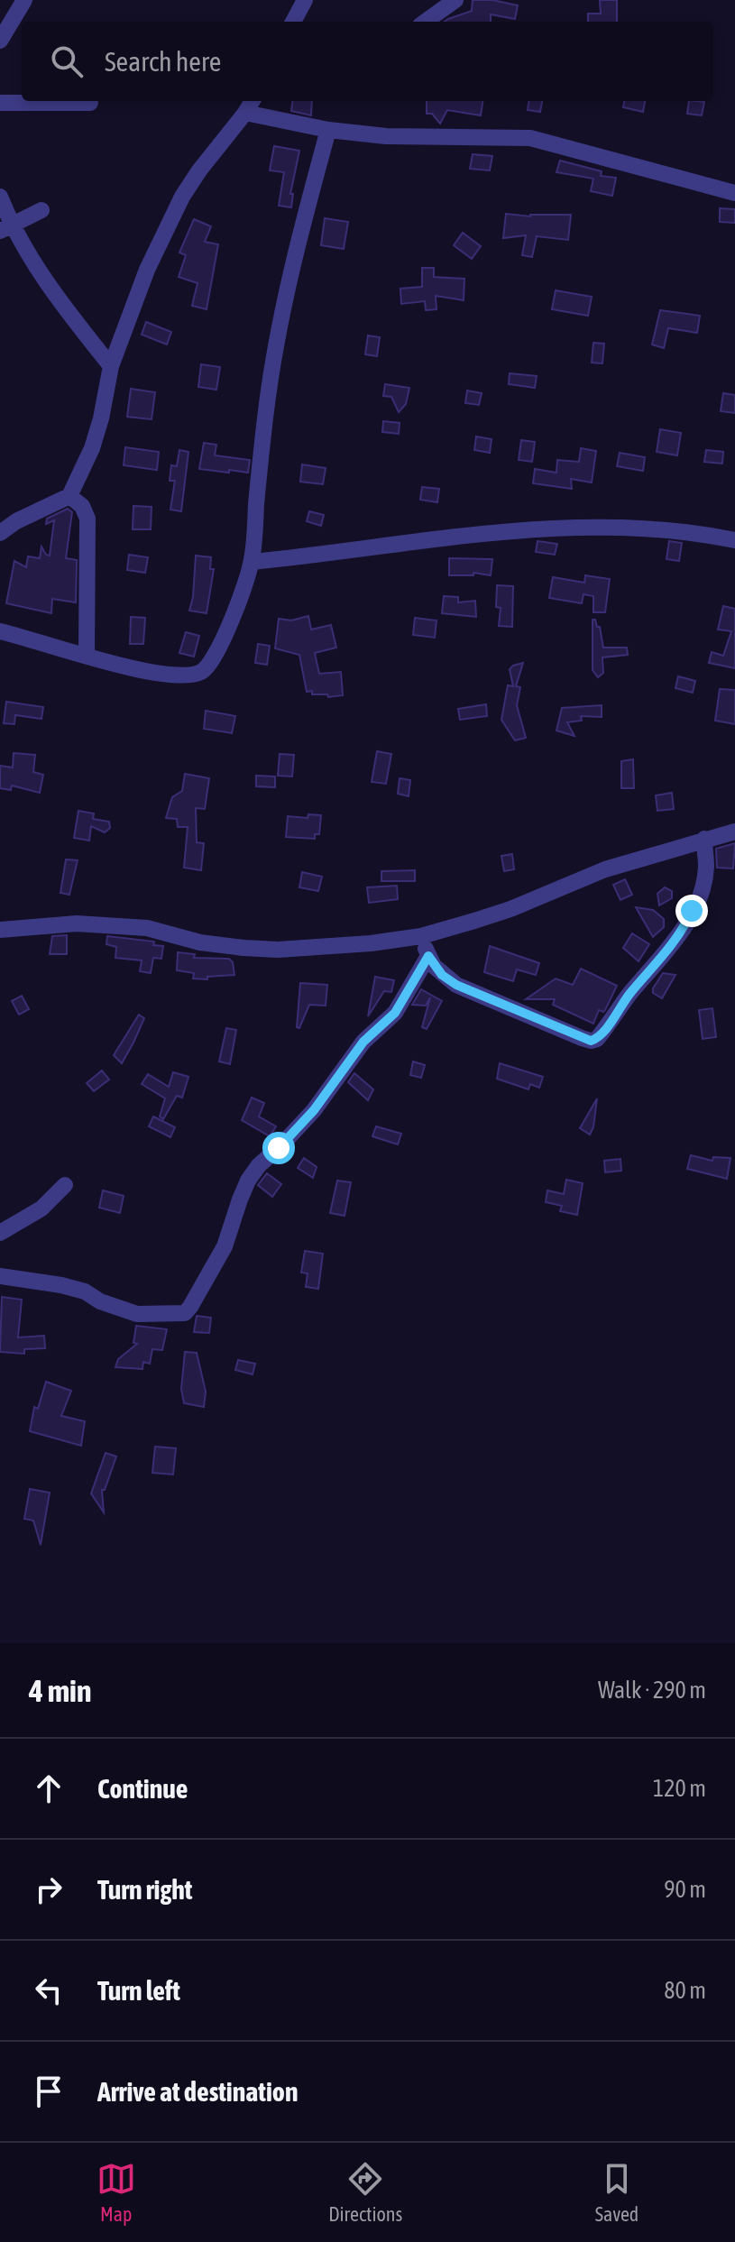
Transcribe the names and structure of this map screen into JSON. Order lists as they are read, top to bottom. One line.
{"page":{"search":"Search here","heading":["4 min","Walk · 290 m"],"list":[["Continue","120 m"],["Turn right","90 m"],["Turn left","80 m"],"Arrive at destination"],"nav":["Map","Directions","Saved"]}}
